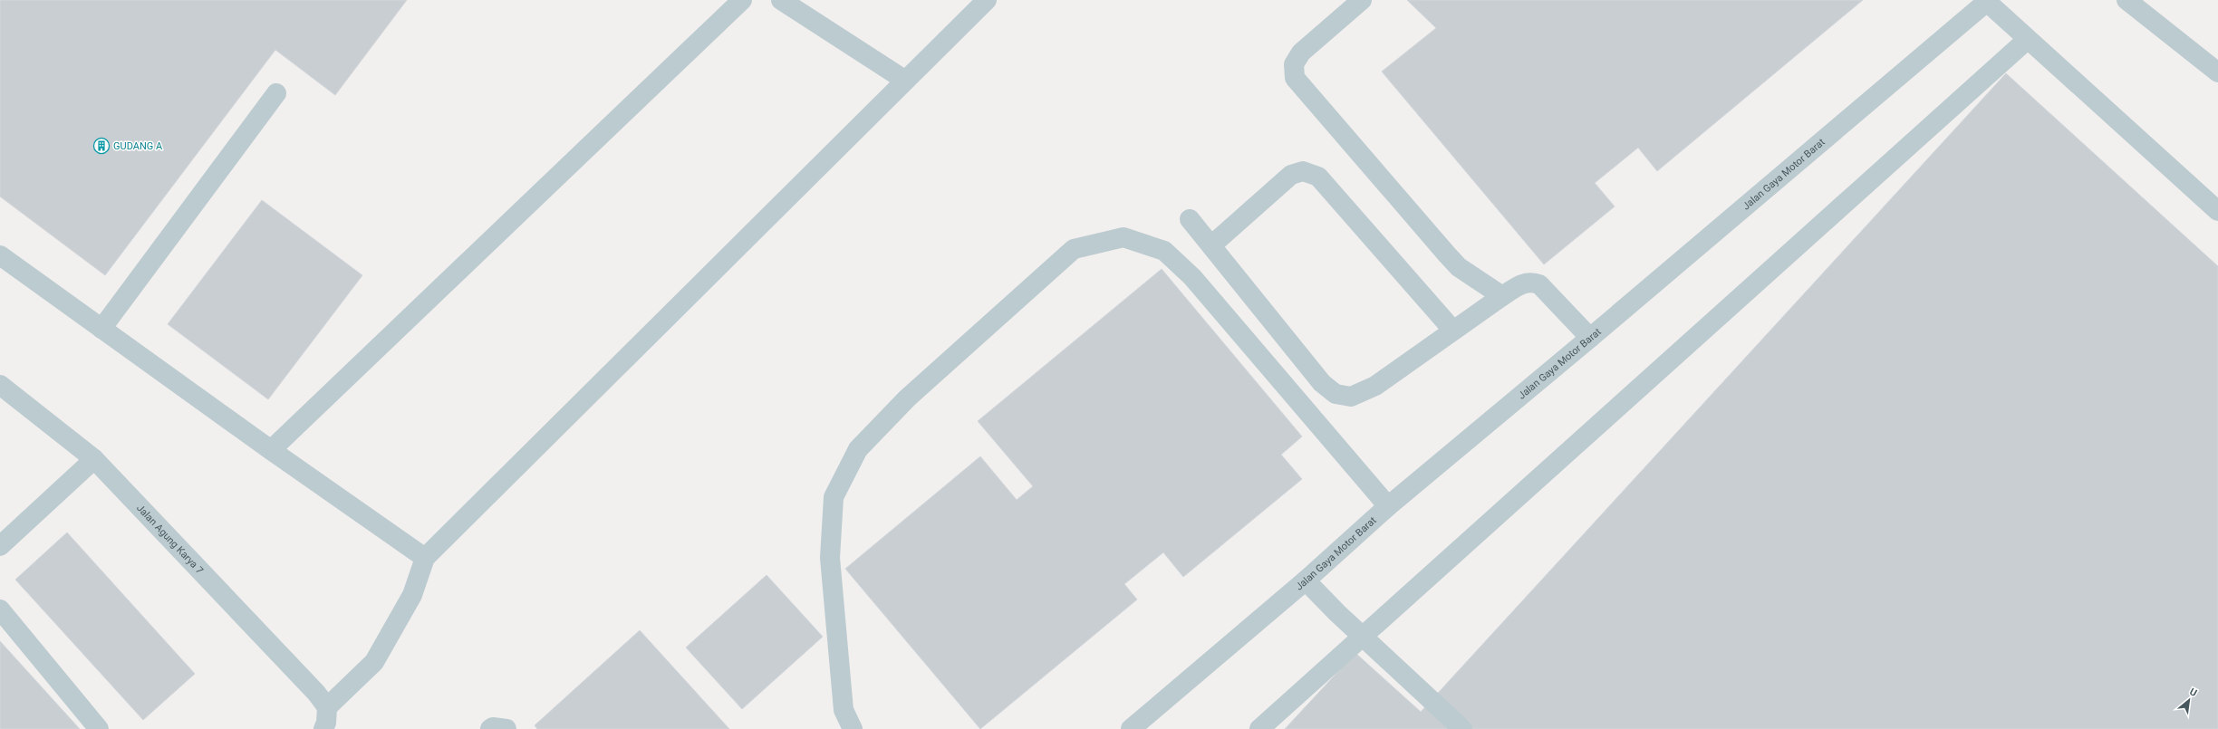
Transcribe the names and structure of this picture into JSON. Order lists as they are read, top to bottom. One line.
{"streets":{"street":["Jalan Gaya Motor Barat","Jalan Agung Karya 7"]},"places":{"building":["GUDANG A"]},"north":"top right"}
